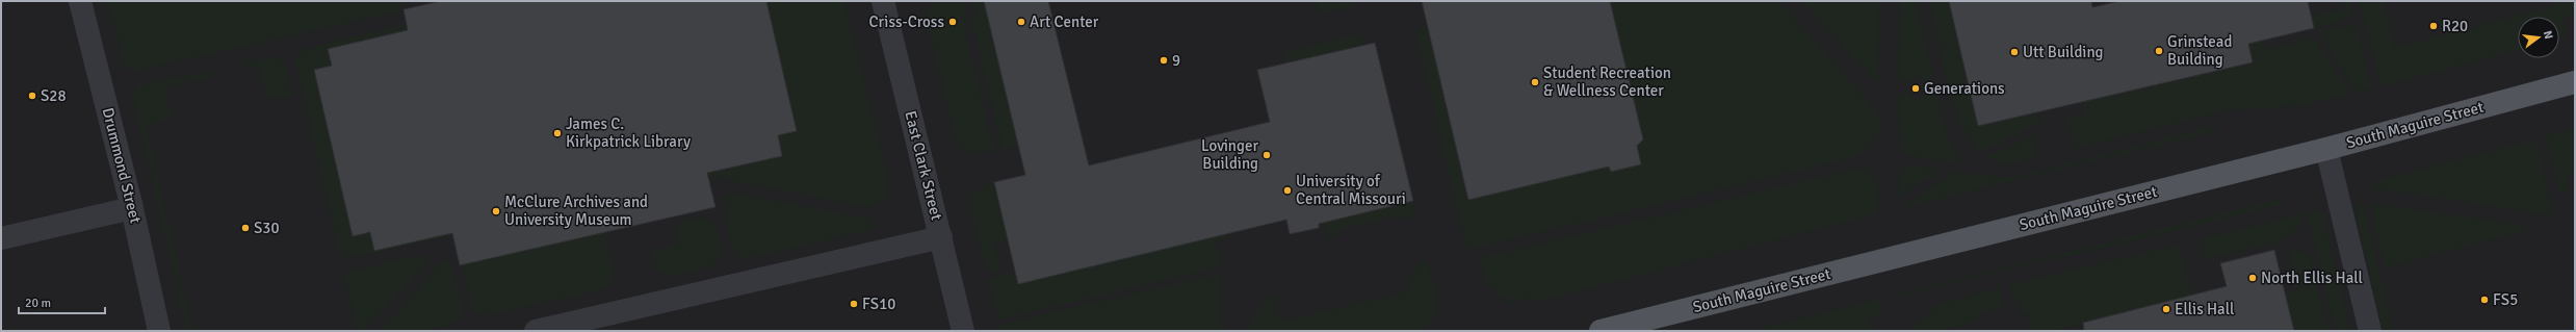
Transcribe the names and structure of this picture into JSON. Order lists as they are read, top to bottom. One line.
{"streets":{"main road":["South Maguire Street"],"street":["Drummond Street","East Clark Street"]},"places":["Criss-Cross","Art Center","R20","Grinstead Building","Utt Building","9","Student Recreation & Wellness Center","Generations","S28","James C. Kirkpatrick Library","Lovinger Building","University of Central Missouri","McClure Archives and University Museum","S30","North Ellis Hall","FS5","FS10","Ellis Hall"],"scale_bar":"20 m","north":"right"}
